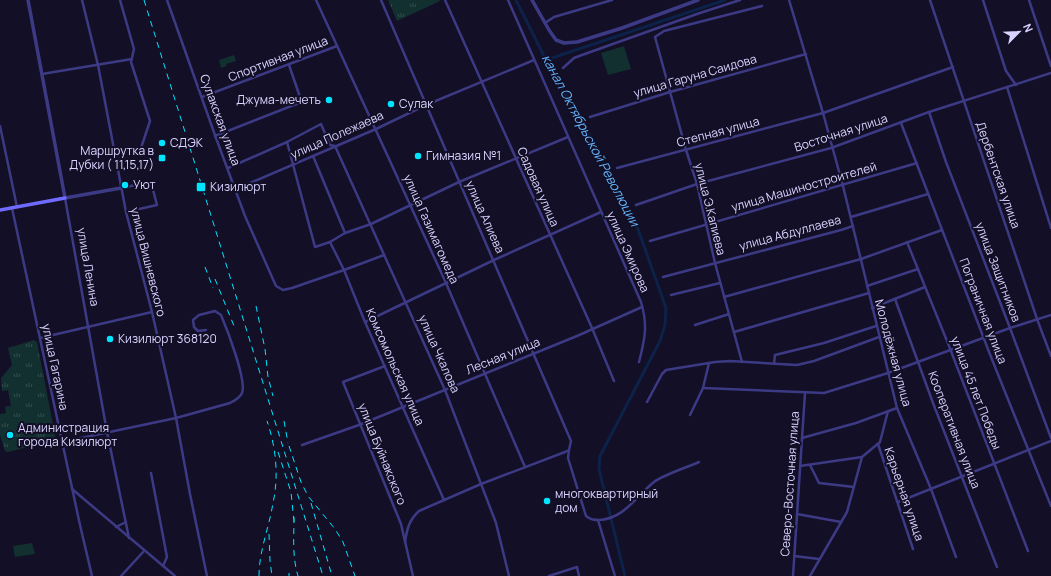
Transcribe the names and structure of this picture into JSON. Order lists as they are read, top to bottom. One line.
{"streets":{"street":["Спортивная улица","улица Гаруна Саидова","Сулакская улица","Степная улица","Восточная улица","улица Полежаева","Дербентская улица","Садовая улица","улица Машиностроителей","улица Э.Капиева","улица Алиева","улица Газимагомеда","улица Абдуллаева","улица Эмирова","улица Вишневского","улица Ленина","улица Защитников","Пограничная улица","Молодёжная улица","улица Чкалова","Лесная улица","улица Гагарина","Комсомольская улица","улица 45 лет Победы","Кооперативная улица","улица Буйнакского","Северо-Восточная улица","Карьерная улица"]},"crossings":[["Спортивная улица","Сулакская улица"],["Спортивная улица","улица Газимагомеда"],["улица Гаруна Саидова","улица Э.Капиева"],["улица Гаруна Саидова","Молодёжная улица"],["Сулакская улица","улица Полежаева"],["Сулакская улица","Комсомольская улица"],["Степная улица","Дербентская улица"],["Степная улица","улица Э.Капиева"],["Степная улица","Молодёжная улица"],["Восточная улица","Дербентская улица"],["Восточная улица","улица Э.Капиева"],["Восточная улица","улица Защитников"],["Восточная улица","Пограничная улица"],["Восточная улица","Молодёжная улица"],["улица Полежаева","Садовая улица"],["улица Полежаева","улица Алиева"],["улица Полежаева","улица Газимагомеда"],["улица Полежаева","улица Эмирова"],["улица Полежаева","улица Чкалова"],["Садовая улица","Лесная улица"],["улица Машиностроителей","улица Э.Капиева"],["улица Машиностроителей","Пограничная улица"],["улица Машиностроителей","Молодёжная улица"],["улица Э.Капиева","улица Абдуллаева"],["улица Алиева","Лесная улица"],["улица Газимагомеда","Лесная улица"],["улица Абдуллаева","Пограничная улица"],["улица Абдуллаева","Молодёжная улица"],["улица Эмирова","Лесная улица"],["улица Чкалова","Лесная улица"],["Лесная улица","Комсомольская улица"],["Лесная улица","улица Буйнакского"],["Комсомольская улица","улица Буйнакского"]],"water":["канал Октябрьской Революции"],"places":{"other":["Джума-мечеть","Сулак","СДЭК","Гимназия №1","Уют","Кизилюрт 368120","Администрация города Кизилюрт","многоквартирный дом"],"transit":["Маршрутка в Дубки ( 11,15,17)","Кизилюрт"]},"north":"top right"}
